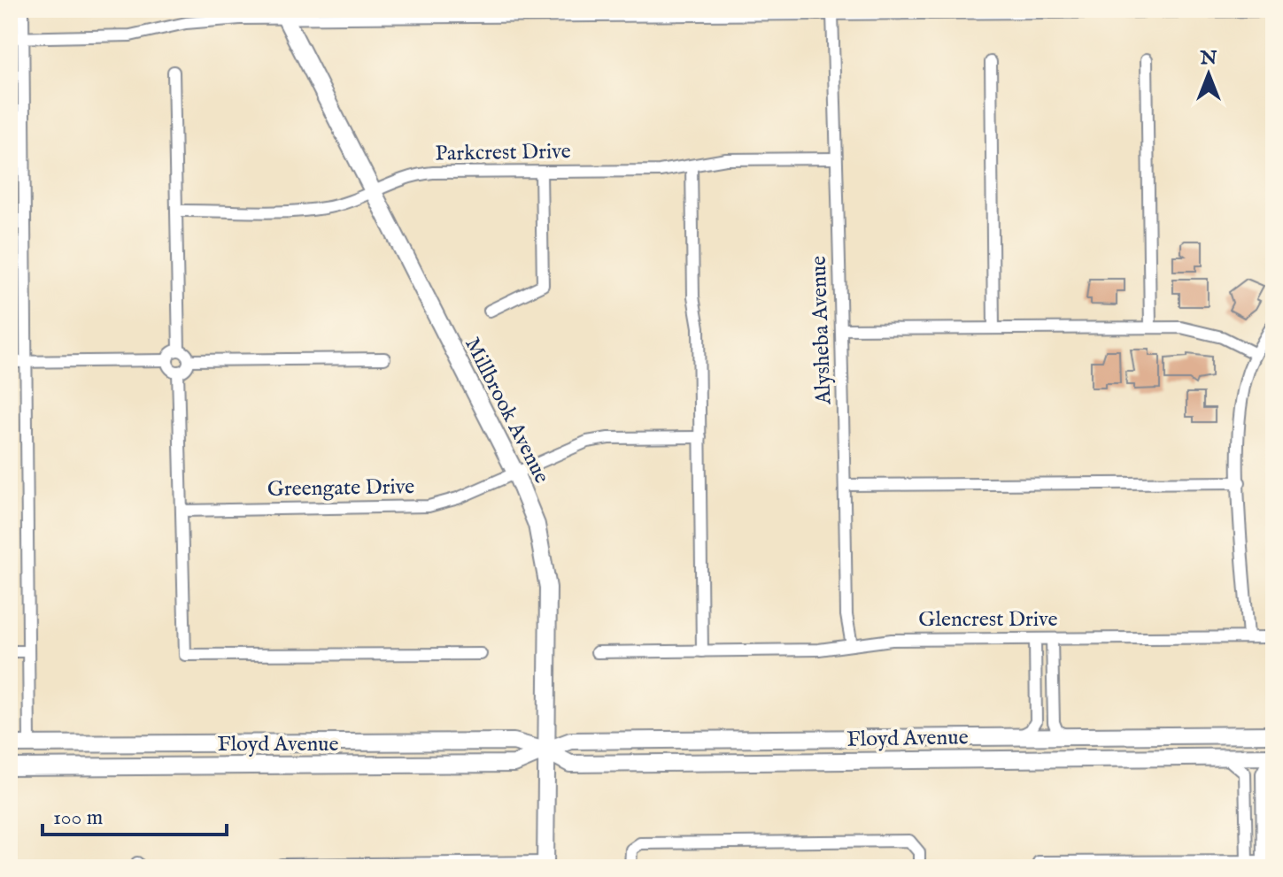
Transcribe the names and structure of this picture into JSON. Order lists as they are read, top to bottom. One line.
{"streets":{"street":["Parkcrest Drive","Alysheba Avenue","Millbrook Avenue","Greengate Drive","Glencrest Drive","Floyd Avenue"]},"crossings":[["Parkcrest Drive","Alysheba Avenue"],["Parkcrest Drive","Millbrook Avenue"],["Alysheba Avenue","Glencrest Drive"],["Millbrook Avenue","Greengate Drive"],["Millbrook Avenue","Floyd Avenue"]],"scale_bar":"100 m","north":"top"}
